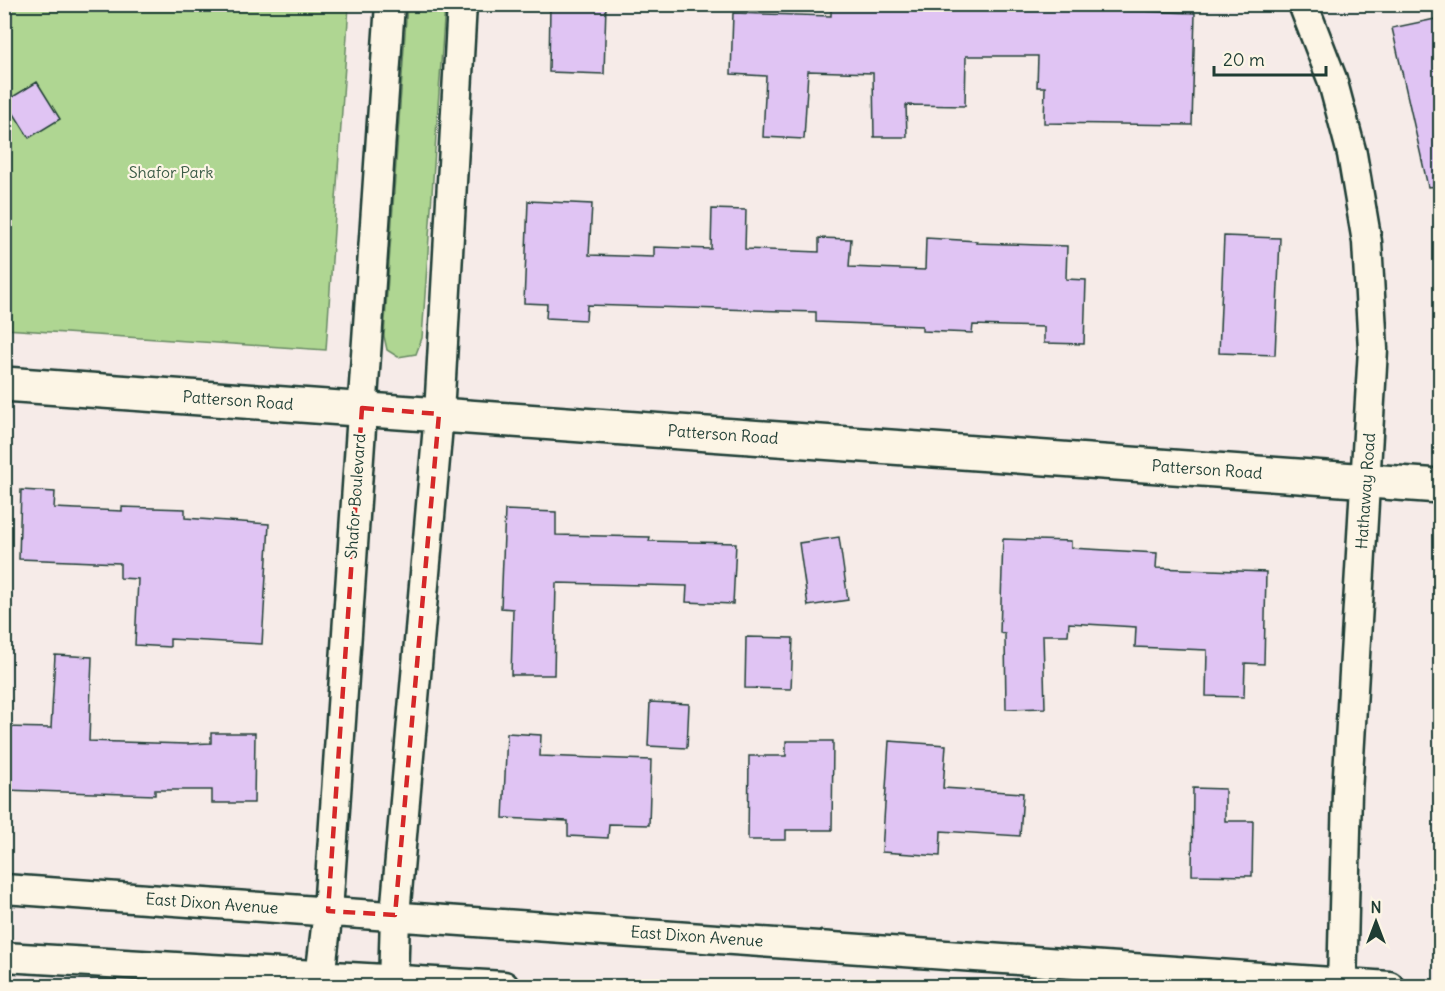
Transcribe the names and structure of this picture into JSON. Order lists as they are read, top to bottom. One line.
{"streets":{"main road":["Patterson Road"],"street":["Hathaway Road","Shafor Boulevard","East Dixon Avenue"]},"crossings":[["Patterson Road","Hathaway Road"],["Patterson Road","Shafor Boulevard"],["Hathaway Road","East Dixon Avenue"],["Shafor Boulevard","East Dixon Avenue"]],"parks":["Shafor Park"],"scale_bar":"20 m","north":"top"}
